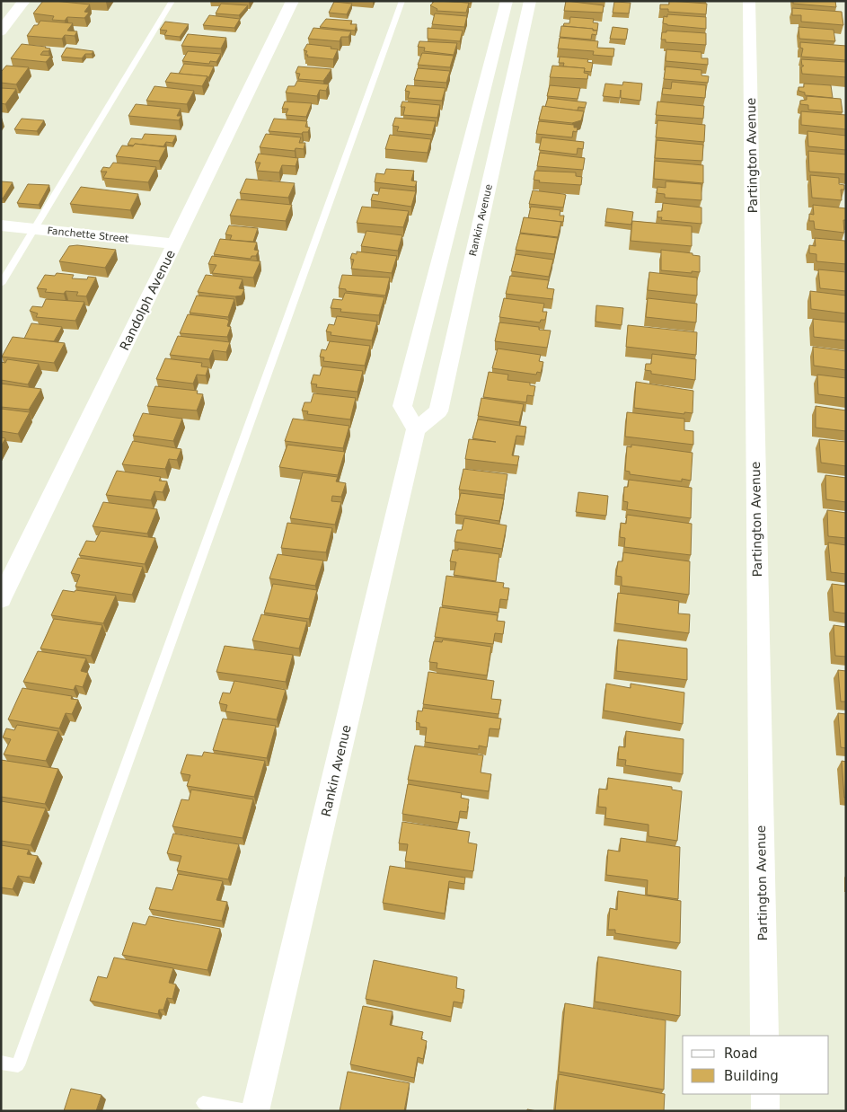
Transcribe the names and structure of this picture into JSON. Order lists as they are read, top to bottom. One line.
{"streets":{"street":["Partington Avenue","Rankin Avenue","Fanchette Street","Randolph Avenue"]},"crossings":[["Fanchette Street","Randolph Avenue"]],"legend":["Road","Building"]}
